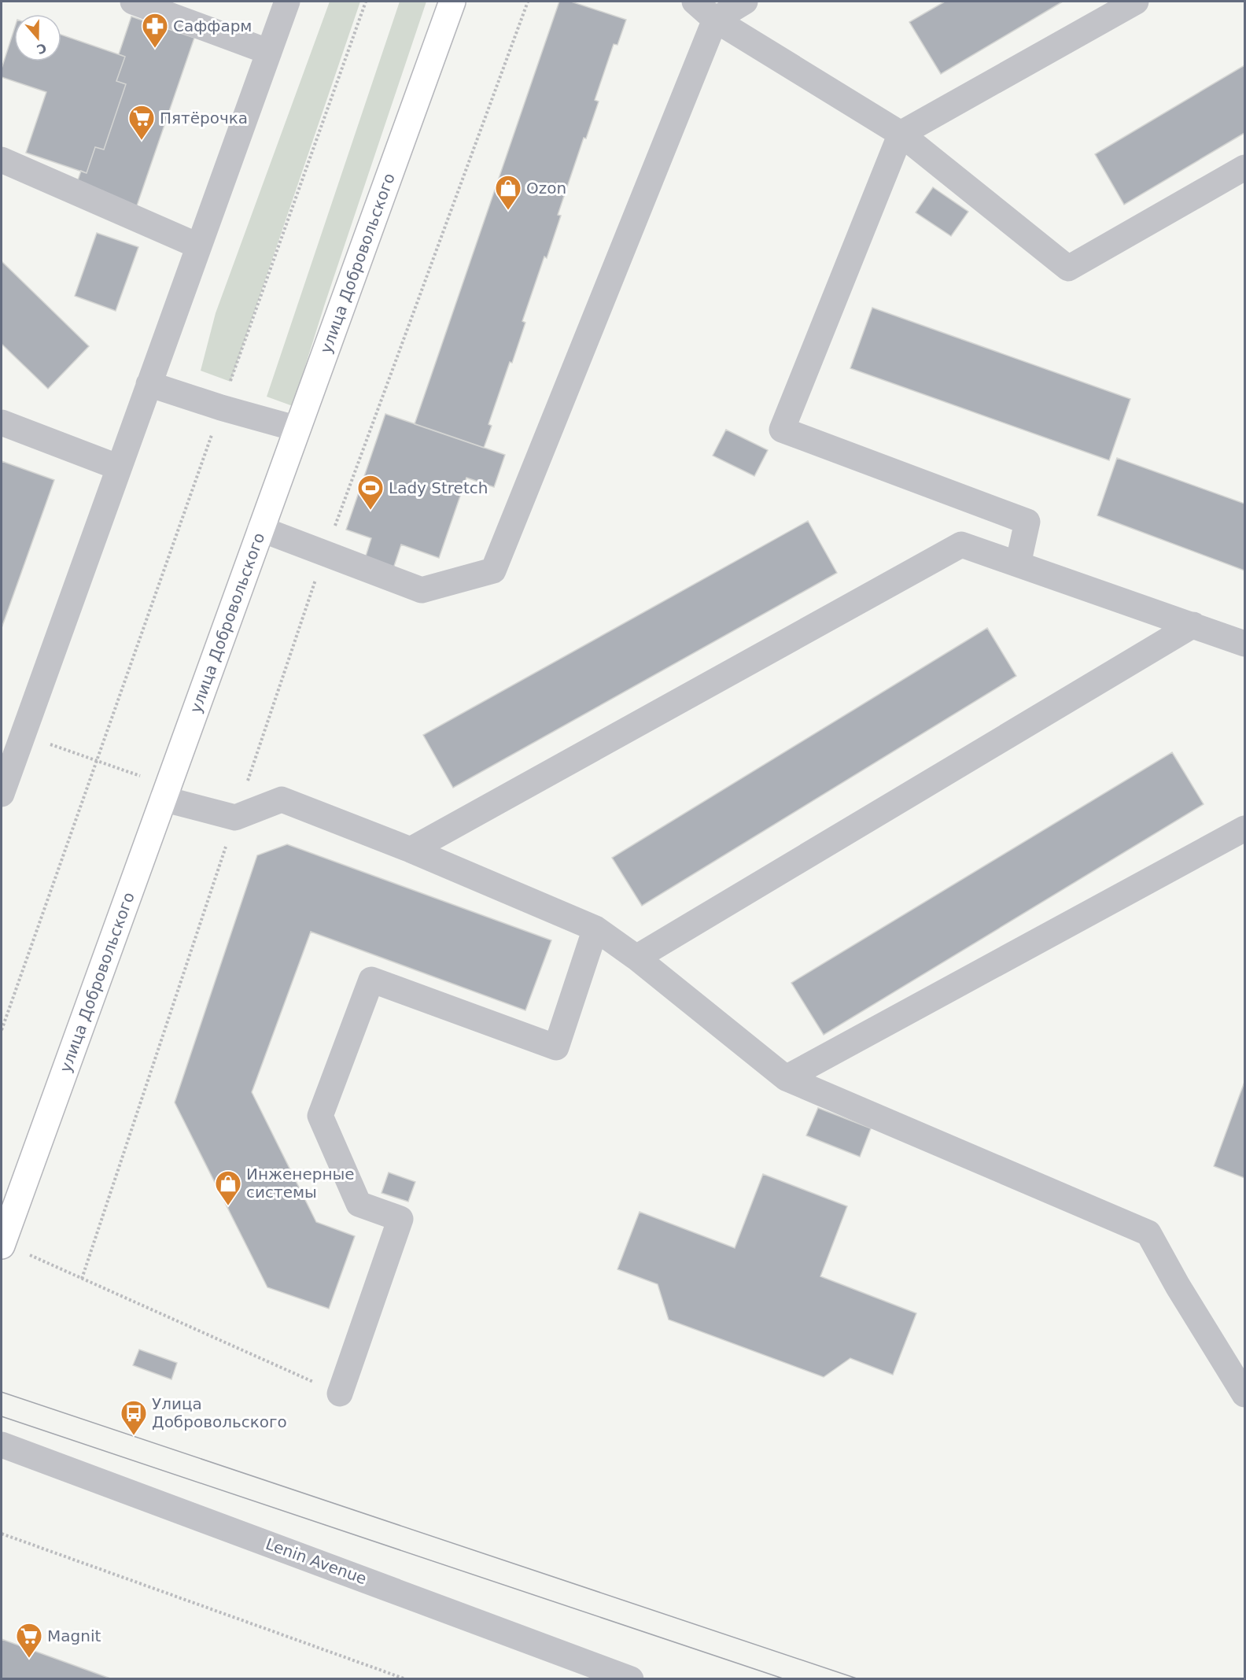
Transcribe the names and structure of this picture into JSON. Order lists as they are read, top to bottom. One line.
{"streets":{"main road":["улица Добровольского"],"street":["Lenin Avenue"]},"places":{"pharmacy":["Саффарм"],"supermarket":["Пятёрочка","Magnit"],"shop":["Ozon","Инженерные системы"],"sports":["Lady Stretch"],"bus stop":["Улица Добровольского"]},"north":"bottom"}
